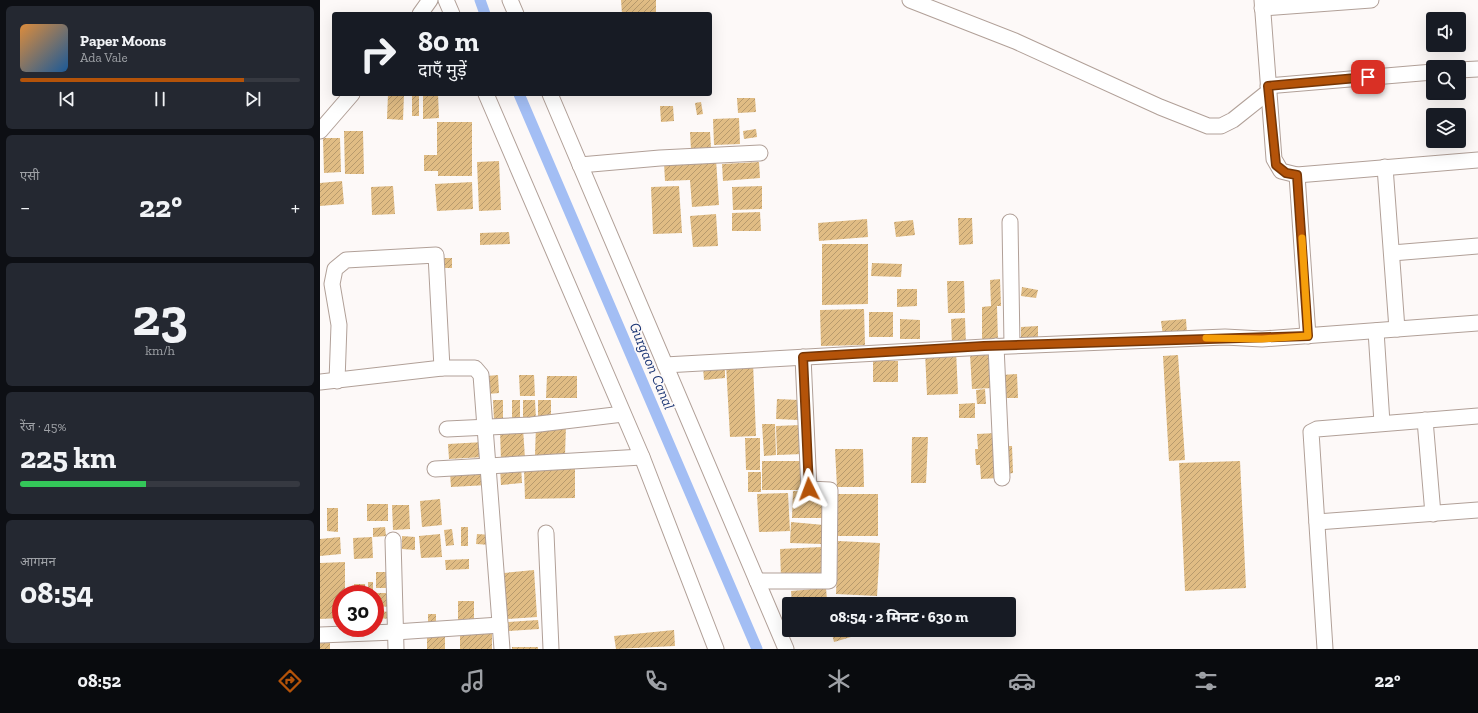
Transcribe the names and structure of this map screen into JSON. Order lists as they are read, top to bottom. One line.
{"water":["Gurgaon Canal"],"page":{"turn":["80 m","दाएँ मुड़ें"],"song":["Paper Moons","Ada Vale"],"tile":["एसी",["23","km/h"],["रेंज · 45%","225 km"],["आगमन","08:54"]],"heat":["−","22°","+"],"limit":"30","trip":"08:54 · 2 मिनट · 630 m","tabs":["08:52","22°"]}}
